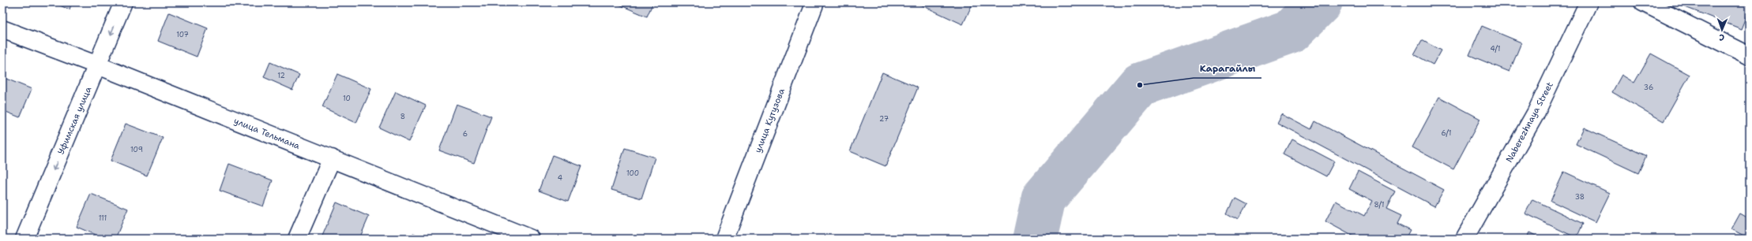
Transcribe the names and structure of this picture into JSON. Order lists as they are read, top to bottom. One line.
{"streets":{"street":["Уфимская улица","улица Кутузова","Naberezhnaya Street","улица Тельмана"]},"crossings":[["Уфимская улица","улица Тельмана"]],"one_way":["Уфимская улица"],"places":["Карагайлы"],"house_numbers":["107","4/1","12","36","10","8","27","6/1","6","109","100","4","38","8/1","111"],"north":"bottom"}
